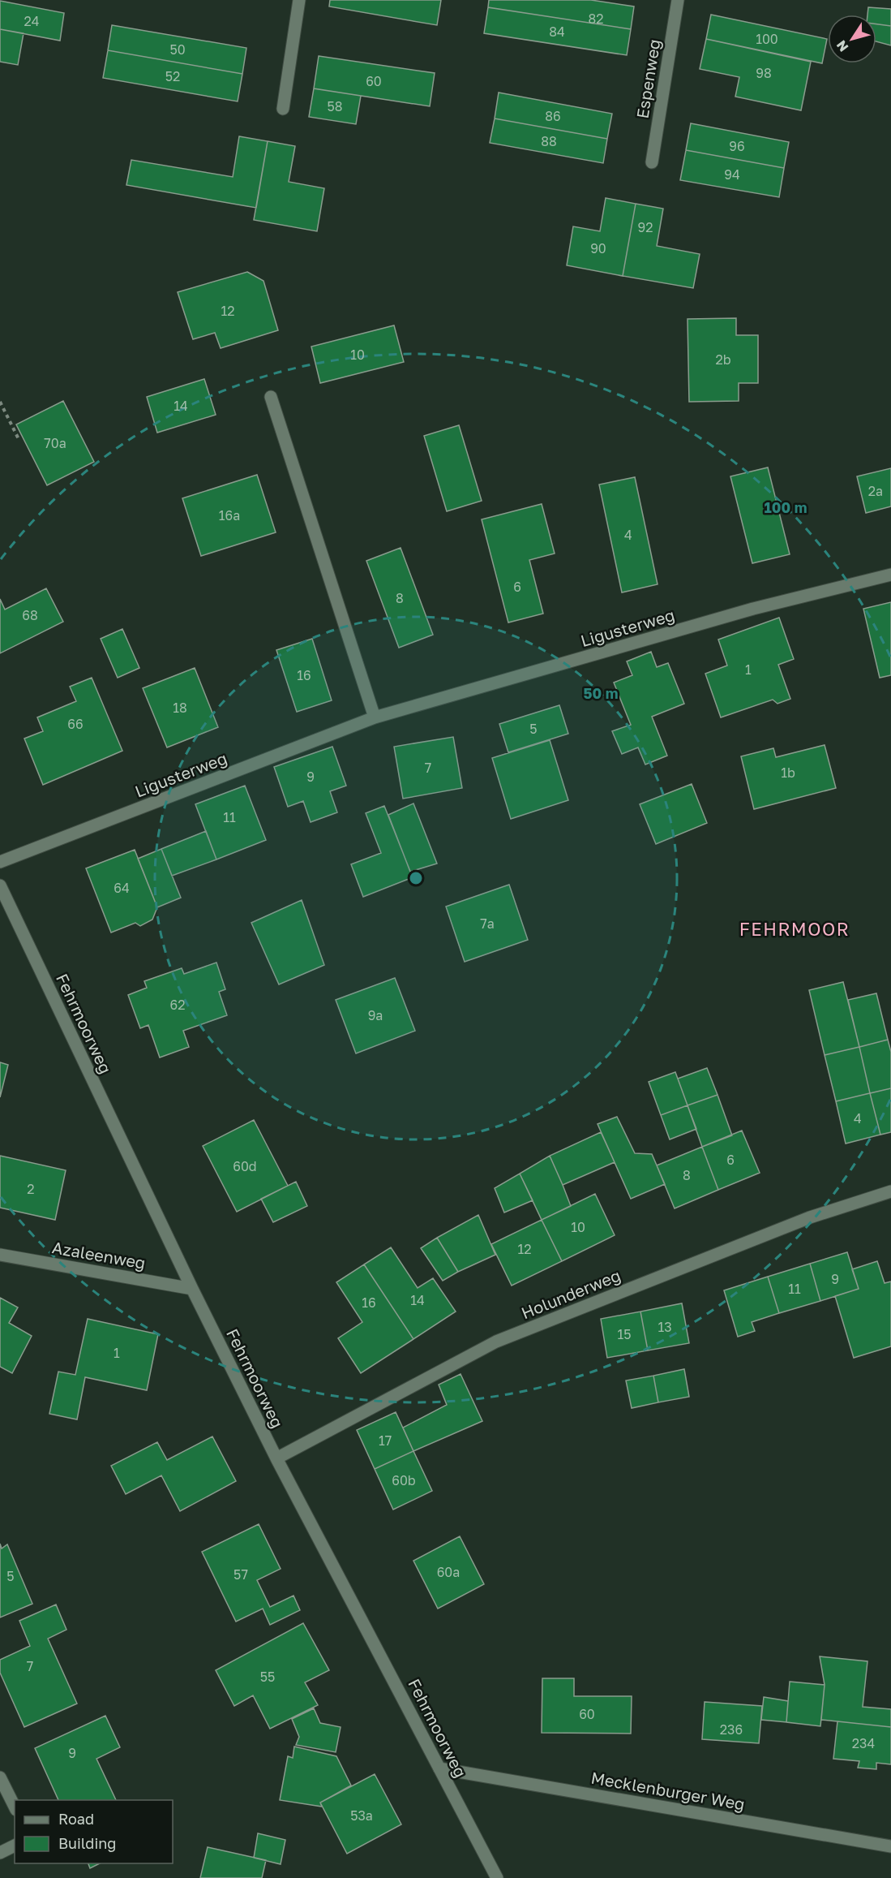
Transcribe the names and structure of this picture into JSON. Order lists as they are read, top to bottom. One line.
{"streets":{"street":["Espenweg","Ligusterweg","Fehrmoorweg","Azaleenweg","Holunderweg","Mecklenburger Weg"]},"crossings":[["Fehrmoorweg","Azaleenweg"],["Fehrmoorweg","Holunderweg"],["Fehrmoorweg","Mecklenburger Weg"]],"districts":["FEHRMOOR"],"house_numbers":["82","24","84","100","50","98","52","60","58","86","88","96","94","92","90","12","10","2b","14","70a","2a","16a","4","6","8","68","1","16","18","66","5","7","1b","9","11","64","7a","62","9a","4","6","60d","8","2","10","12","9","11","14","16","13","15","1","17","60b","60a","57","5","7","55","60","236","234","9","53a"],"legend":["Road","Building"],"north":"bottom left","rings":["100 m","50 m"]}
